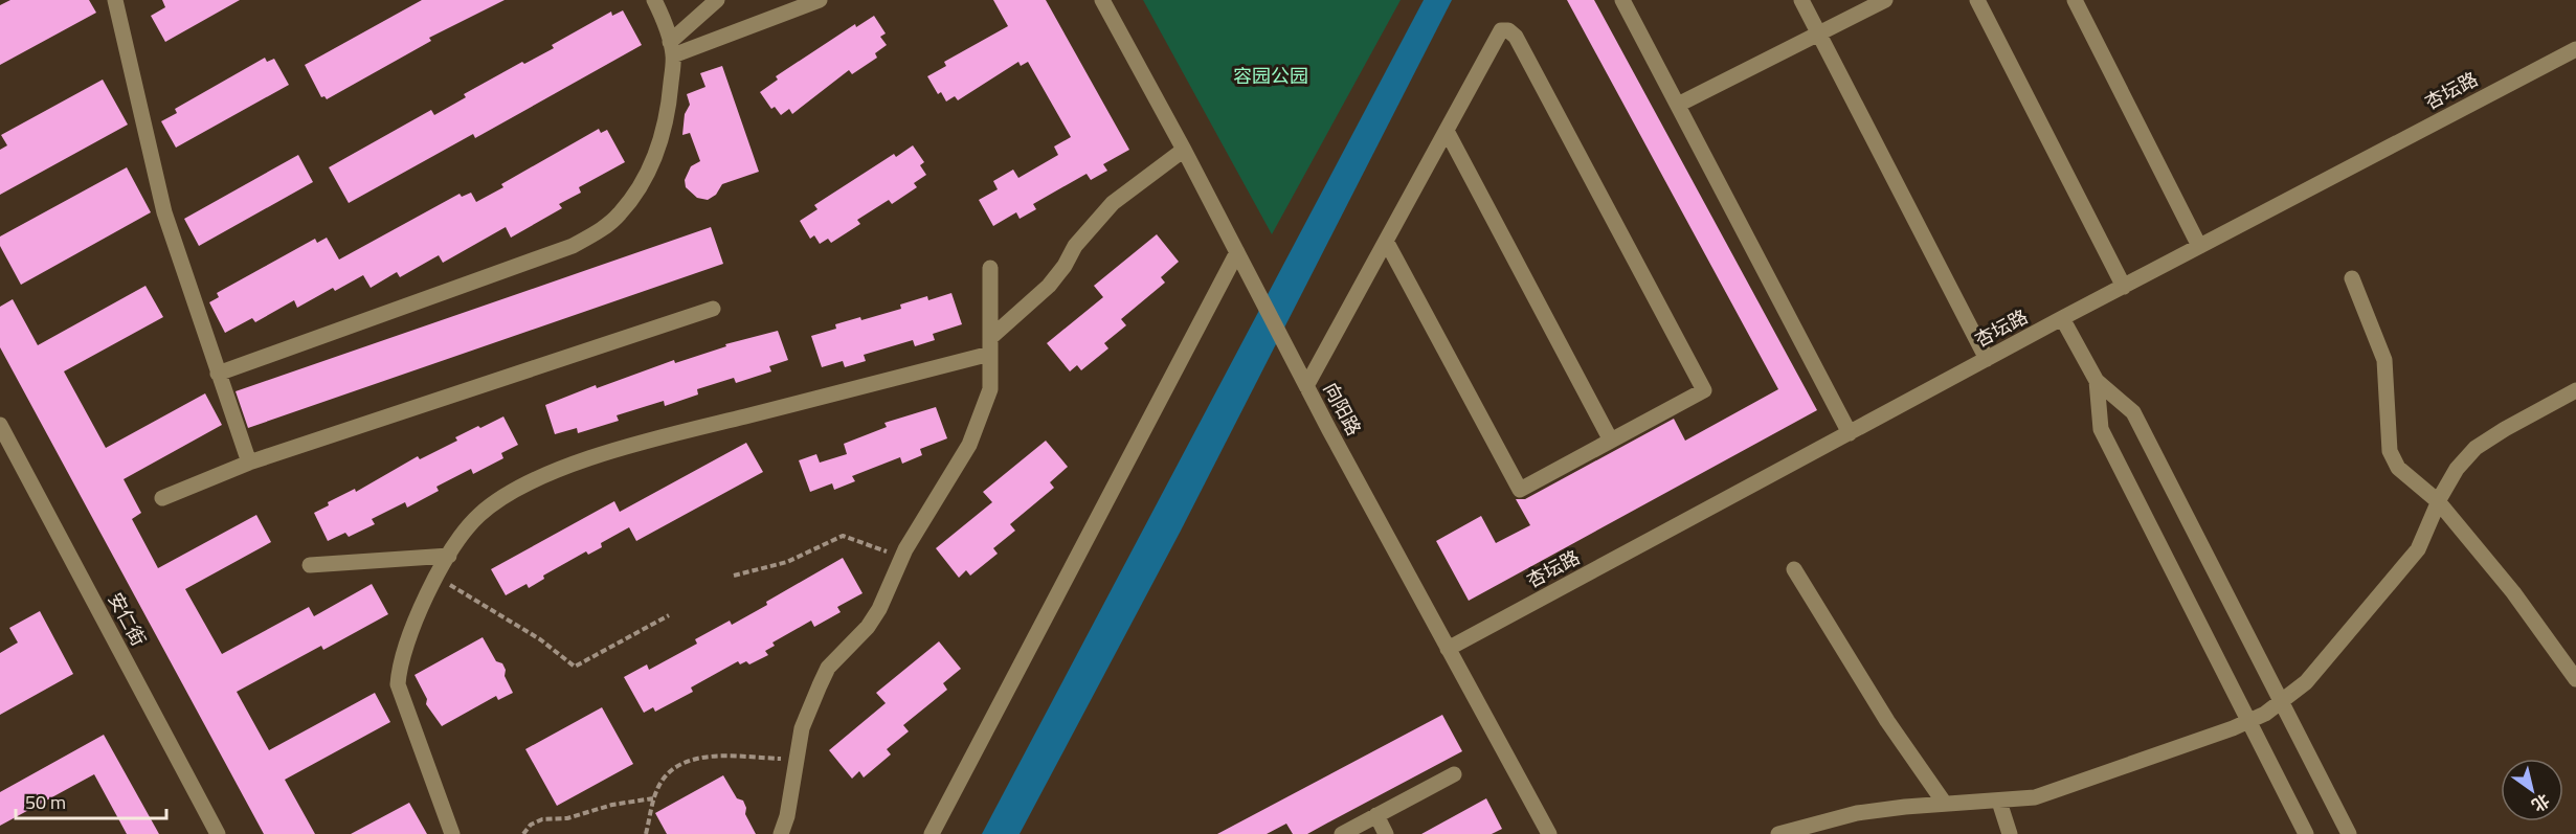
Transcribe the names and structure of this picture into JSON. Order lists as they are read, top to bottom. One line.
{"streets":{"street":["杏坛路","向阳路","安仁街"]},"crossings":[["杏坛路","向阳路"]],"parks":["容园公园"],"scale_bar":"50 m","north":"bottom right"}
